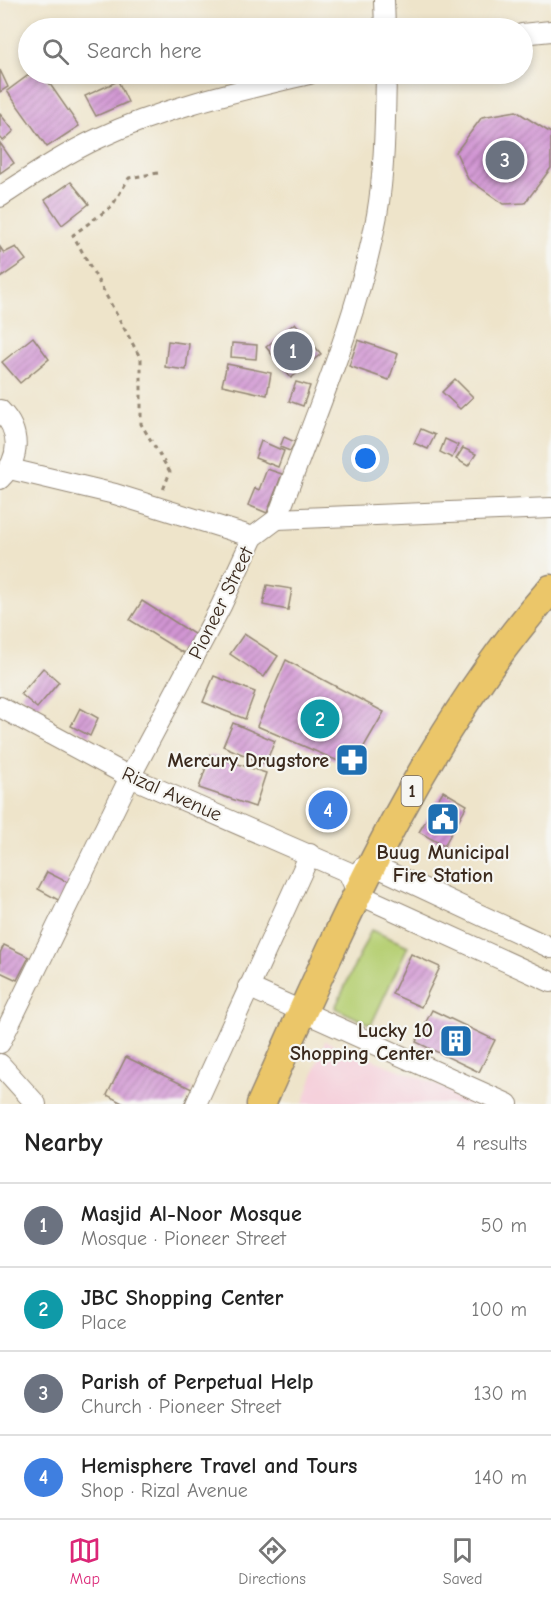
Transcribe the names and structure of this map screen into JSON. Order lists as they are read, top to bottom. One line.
{"streets":{"highway":["1"],"street":["Pioneer Street","Rizal Avenue"]},"crossings":[["Pioneer Street","Rizal Avenue"],["1","Rizal Avenue"]],"places":{"pharmacy":["Mercury Drugstore"],"public building":["Buug Municipal Fire Station"],"building":["Lucky 10 Shopping Center"]},"page":{"search":"Search here","pins":["3","1","2","4"],"heading":["Nearby","4 results"],"list":[{"mark":"1","name":"Masjid Al-Noor Mosque","note":"Mosque · Pioneer Street","value":"50 m"},{"mark":"2","name":"JBC Shopping Center","note":"Place","value":"100 m"},{"mark":"3","name":"Parish of Perpetual Help","note":"Church · Pioneer Street","value":"130 m"},{"mark":"4","name":"Hemisphere Travel and Tours","note":"Shop · Rizal Avenue","value":"140 m"}],"nav":["Map","Directions","Saved"]}}
